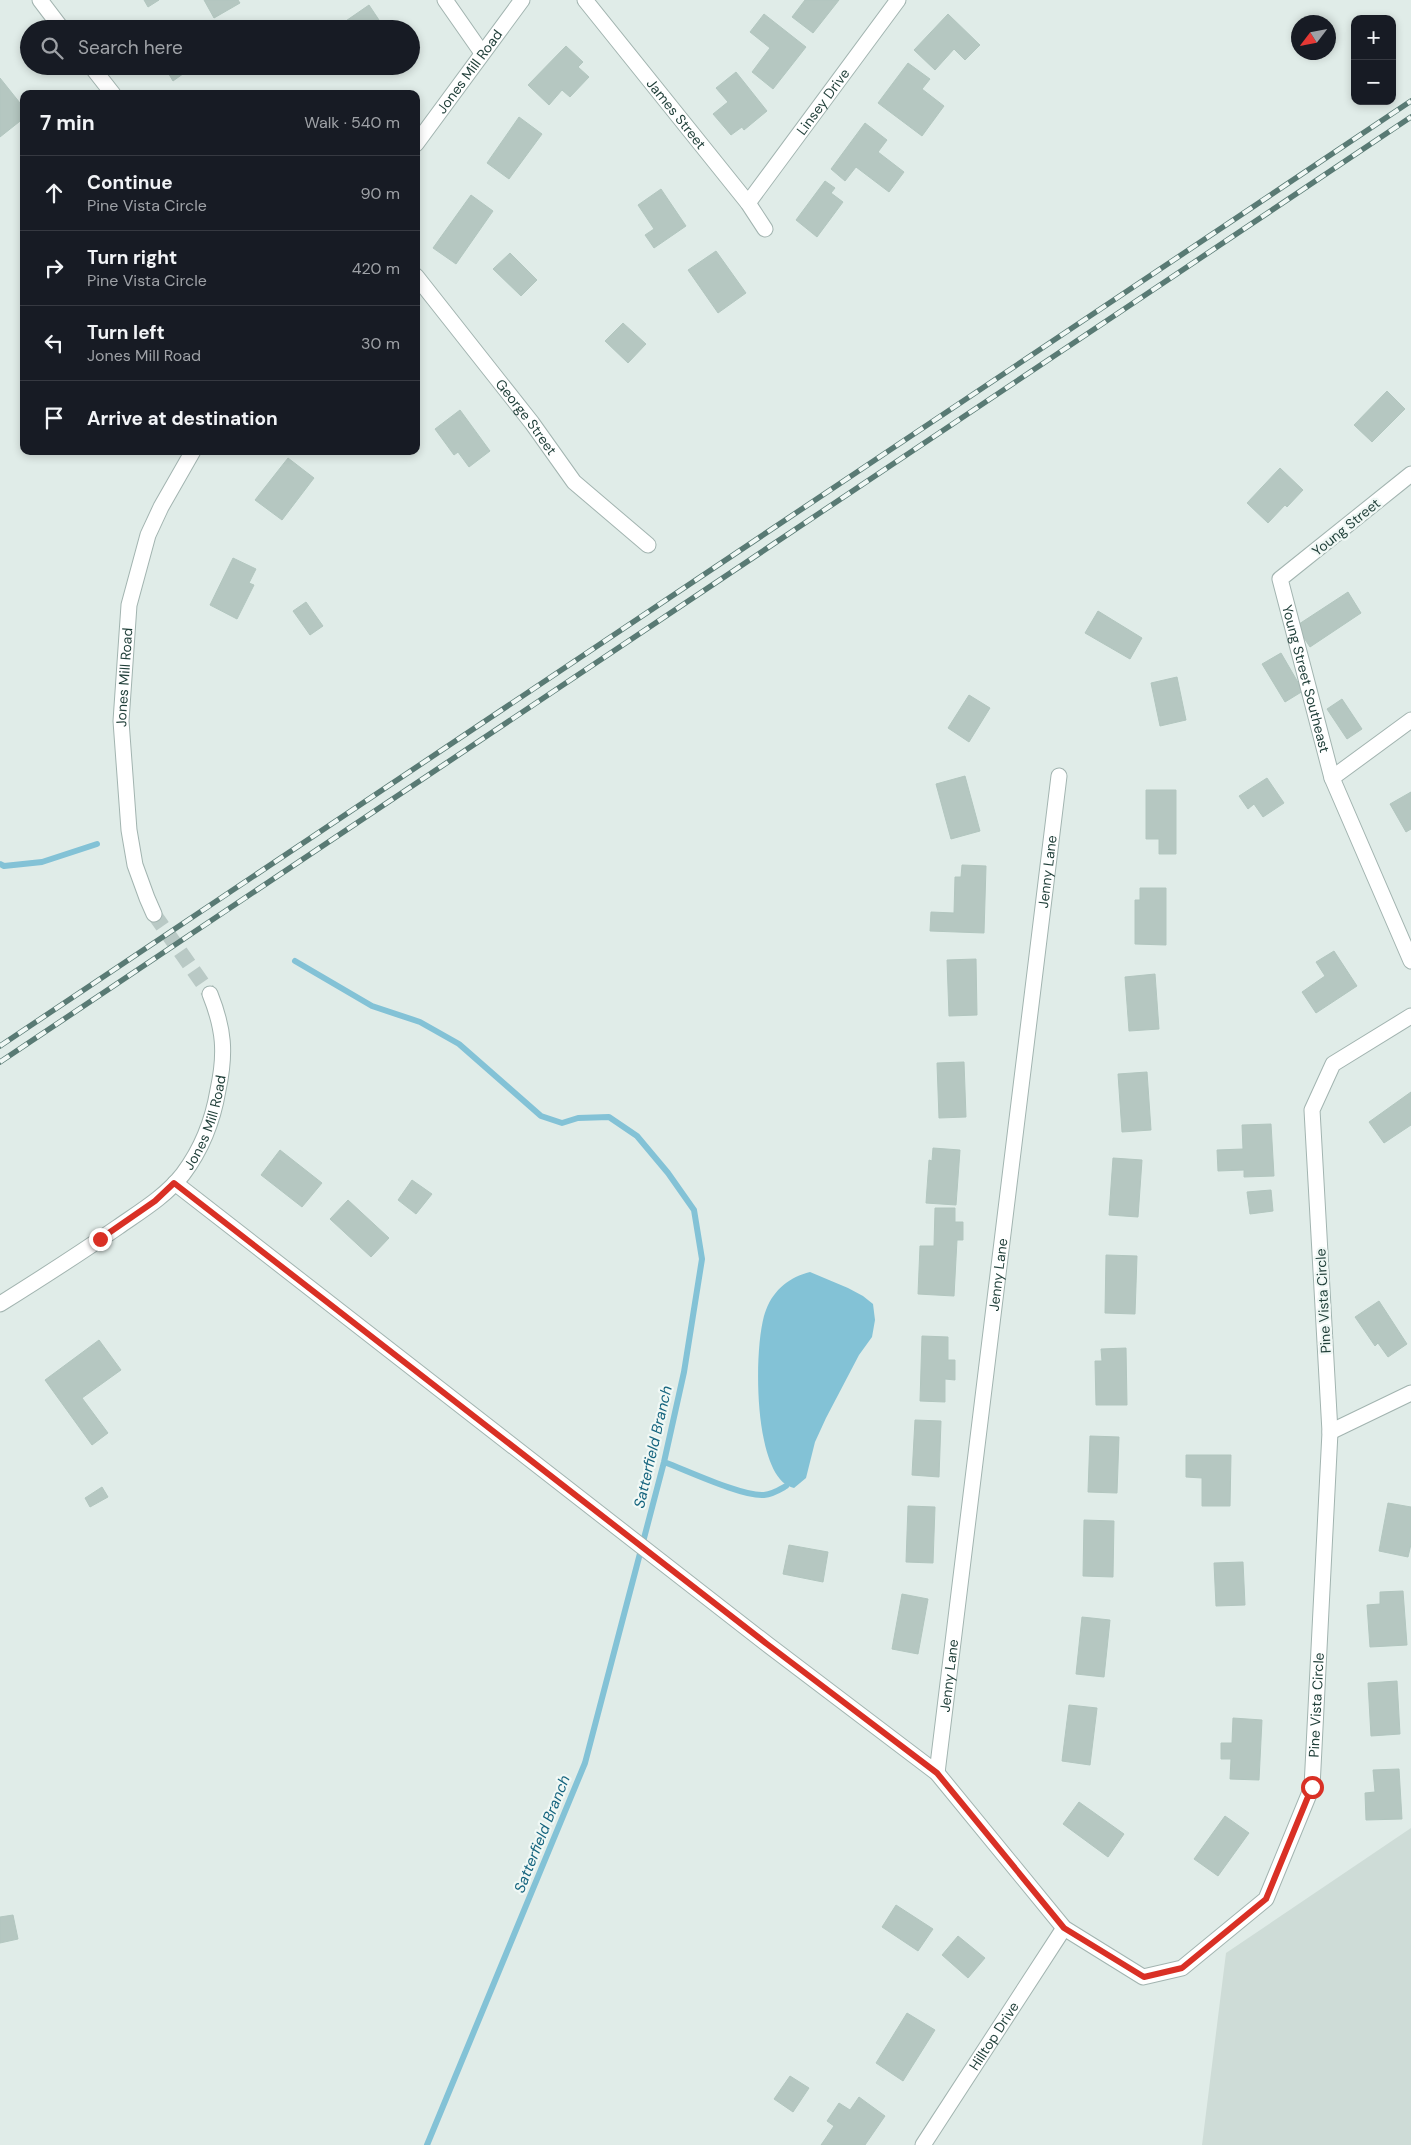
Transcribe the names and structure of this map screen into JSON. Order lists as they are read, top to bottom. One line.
{"streets":{"street":["Jones Mill Road","Linsey Drive","James Street","George Street","Young Street","Young Street Southeast","Jenny Lane","Pine Vista Circle","Hilltop Drive"]},"crossings":[["Jones Mill Road","Pine Vista Circle"],["Linsey Drive","James Street"],["Young Street","Young Street Southeast"],["Jenny Lane","Pine Vista Circle"],["Pine Vista Circle","Hilltop Drive"]],"water":["Satterfield Branch"],"north":"bottom left","page":{"map_buttons":["+","−"],"search":"Search here","heading":["7 min","Walk · 540 m"],"list":[["Continue","Pine Vista Circle","90 m"],["Turn right","Pine Vista Circle","420 m"],["Turn left","Jones Mill Road","30 m"],"Arrive at destination"]}}
